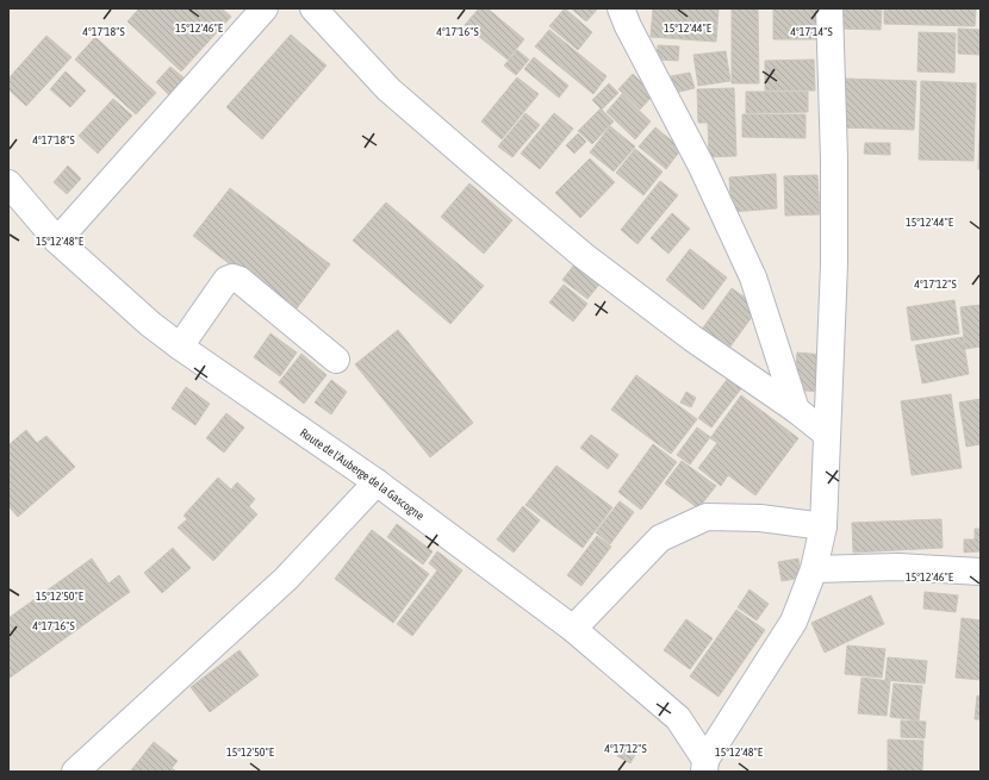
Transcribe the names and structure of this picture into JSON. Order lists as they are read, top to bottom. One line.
{"streets":{"street":["Route de l'Auberge de la Gascogne"]},"coordinates":["15°12'46\"E","15°12'44\"E","4°17'18\"S","4°17'16\"S","4°17'14\"S","15°12'48\"E","4°17'12\"S","15°12'50\"E"]}
